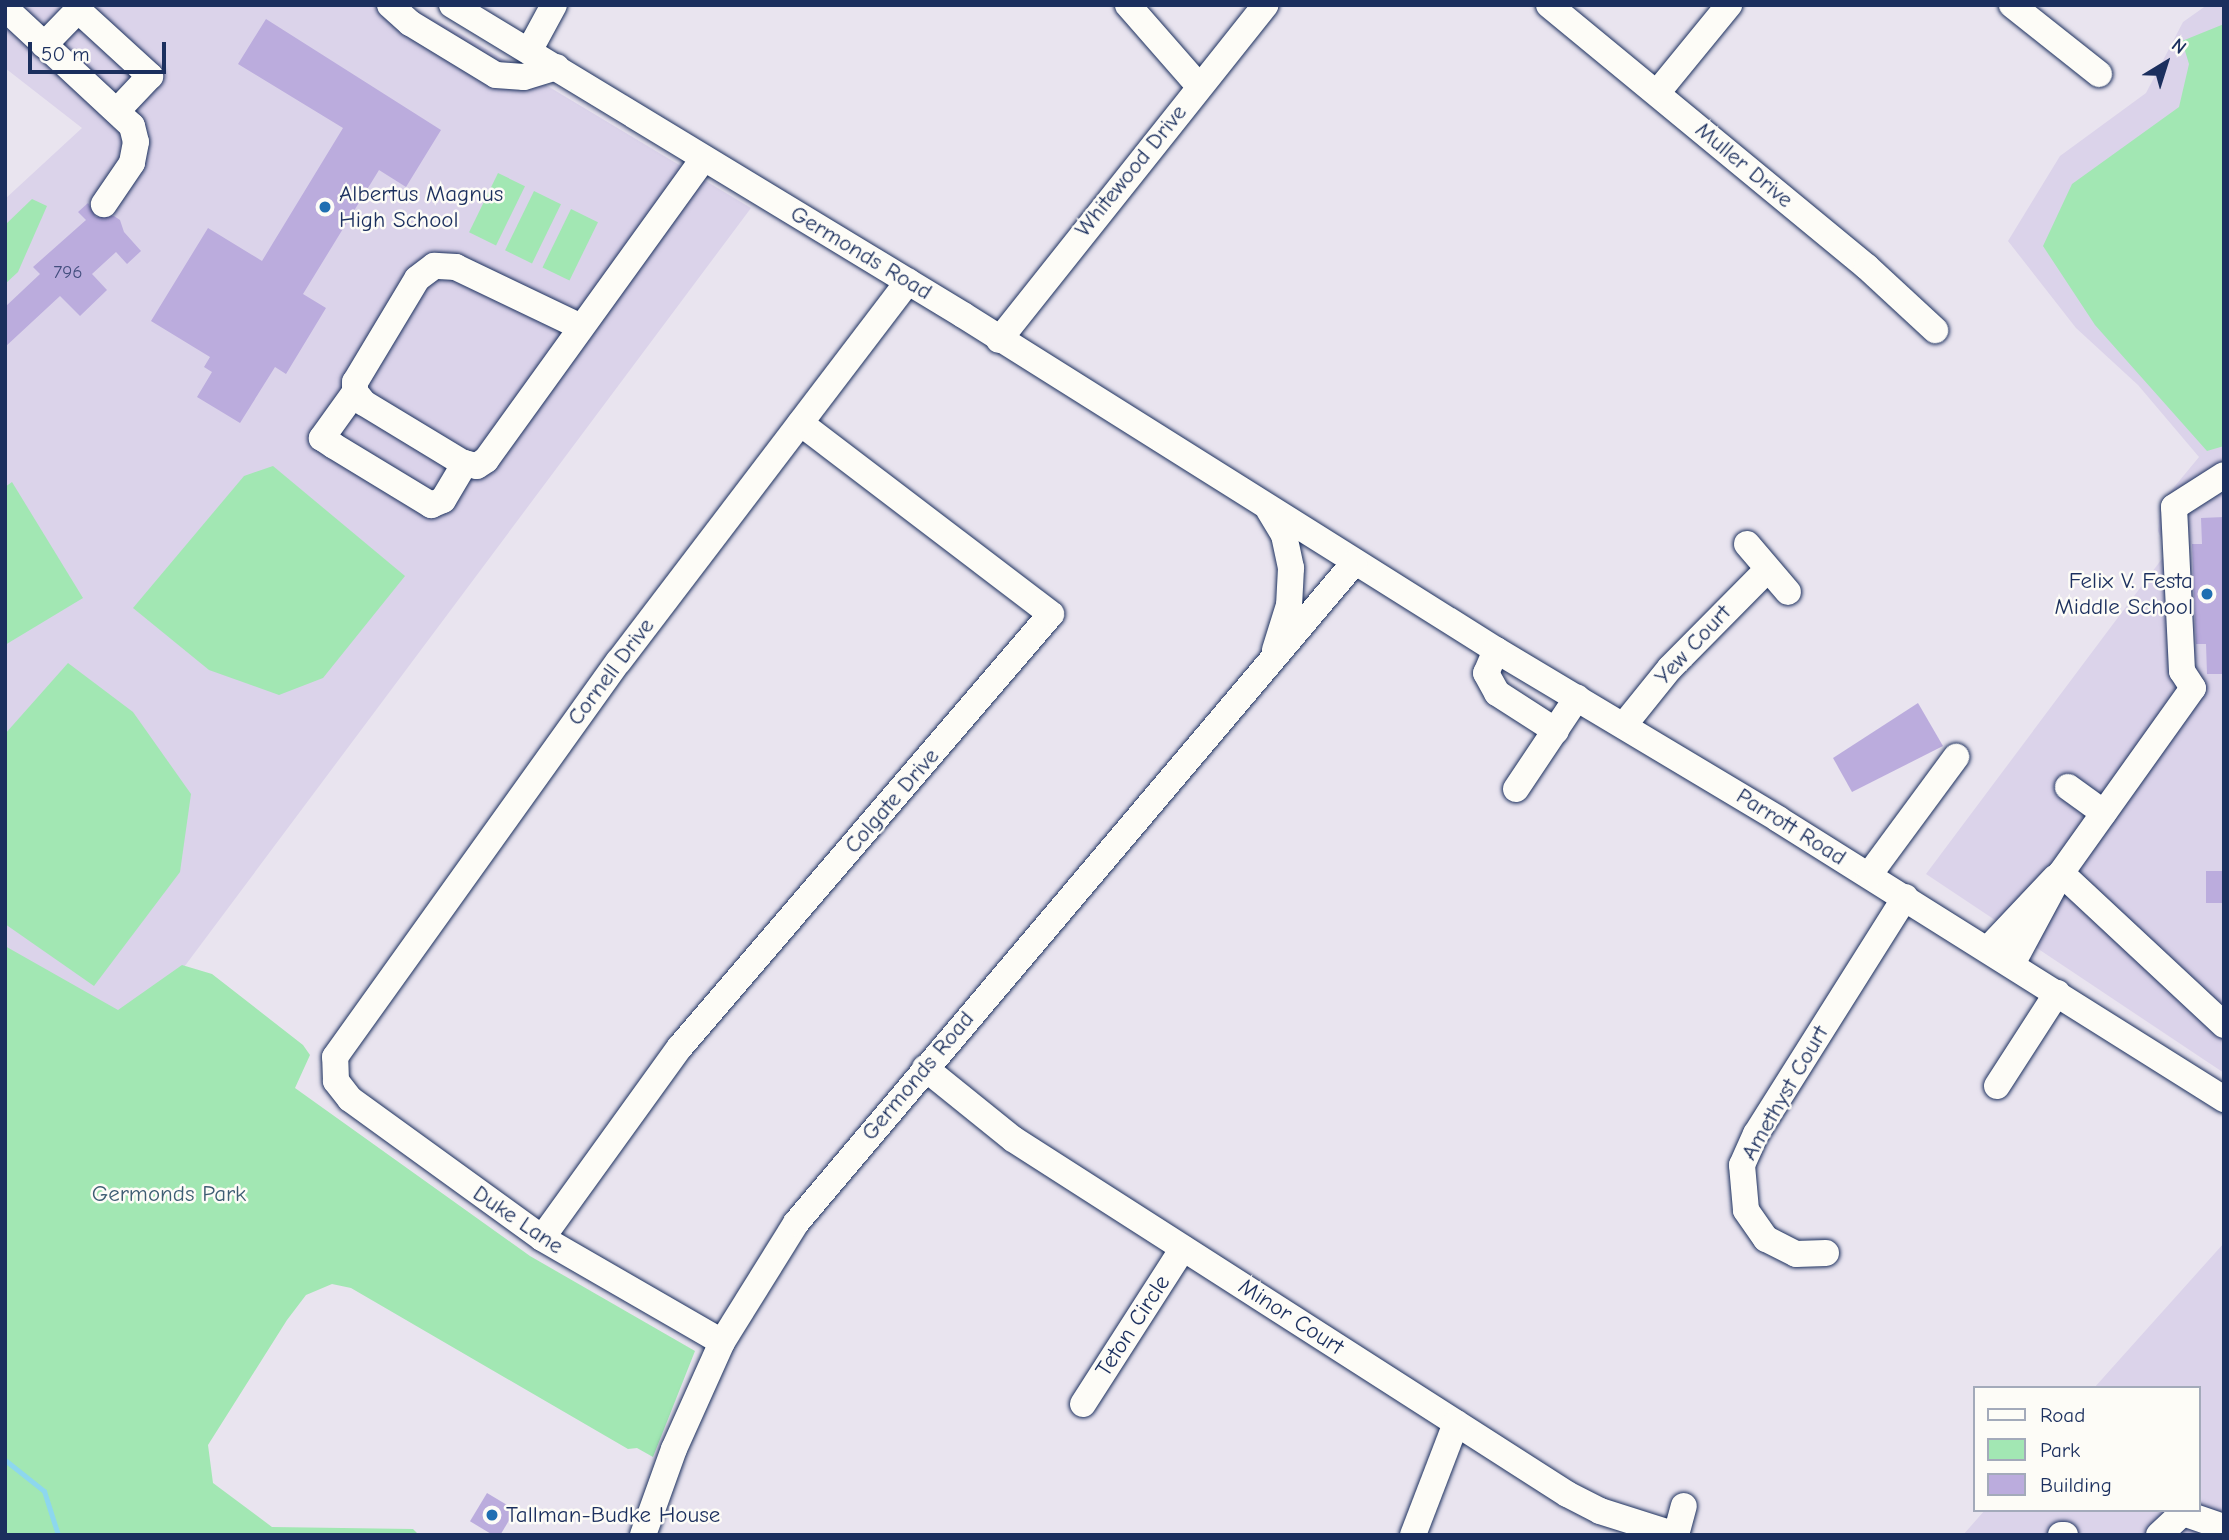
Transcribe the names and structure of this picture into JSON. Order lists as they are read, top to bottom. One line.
{"streets":{"street":["Muller Drive","Whitewood Drive","Germonds Road","Yew Court","Cornell Drive","Colgate Drive","Parrott Road","Amethyst Court","Duke Lane","Minor Court","Teton Circle"]},"crossings":[["Whitewood Drive","Germonds Road"],["Germonds Road","Cornell Drive"],["Germonds Road","Parrott Road"],["Germonds Road","Duke Lane"],["Germonds Road","Minor Court"],["Yew Court","Parrott Road"],["Cornell Drive","Colgate Drive"],["Cornell Drive","Duke Lane"],["Colgate Drive","Duke Lane"],["Parrott Road","Amethyst Court"],["Minor Court","Teton Circle"]],"parks":["Germonds Park"],"places":["Albertus Magnus High School","Felix V. Festa Middle School","Tallman-Budke House"],"house_numbers":["796"],"legend":["Road","Park","Building"],"scale_bar":"50 m","north":"top right"}
